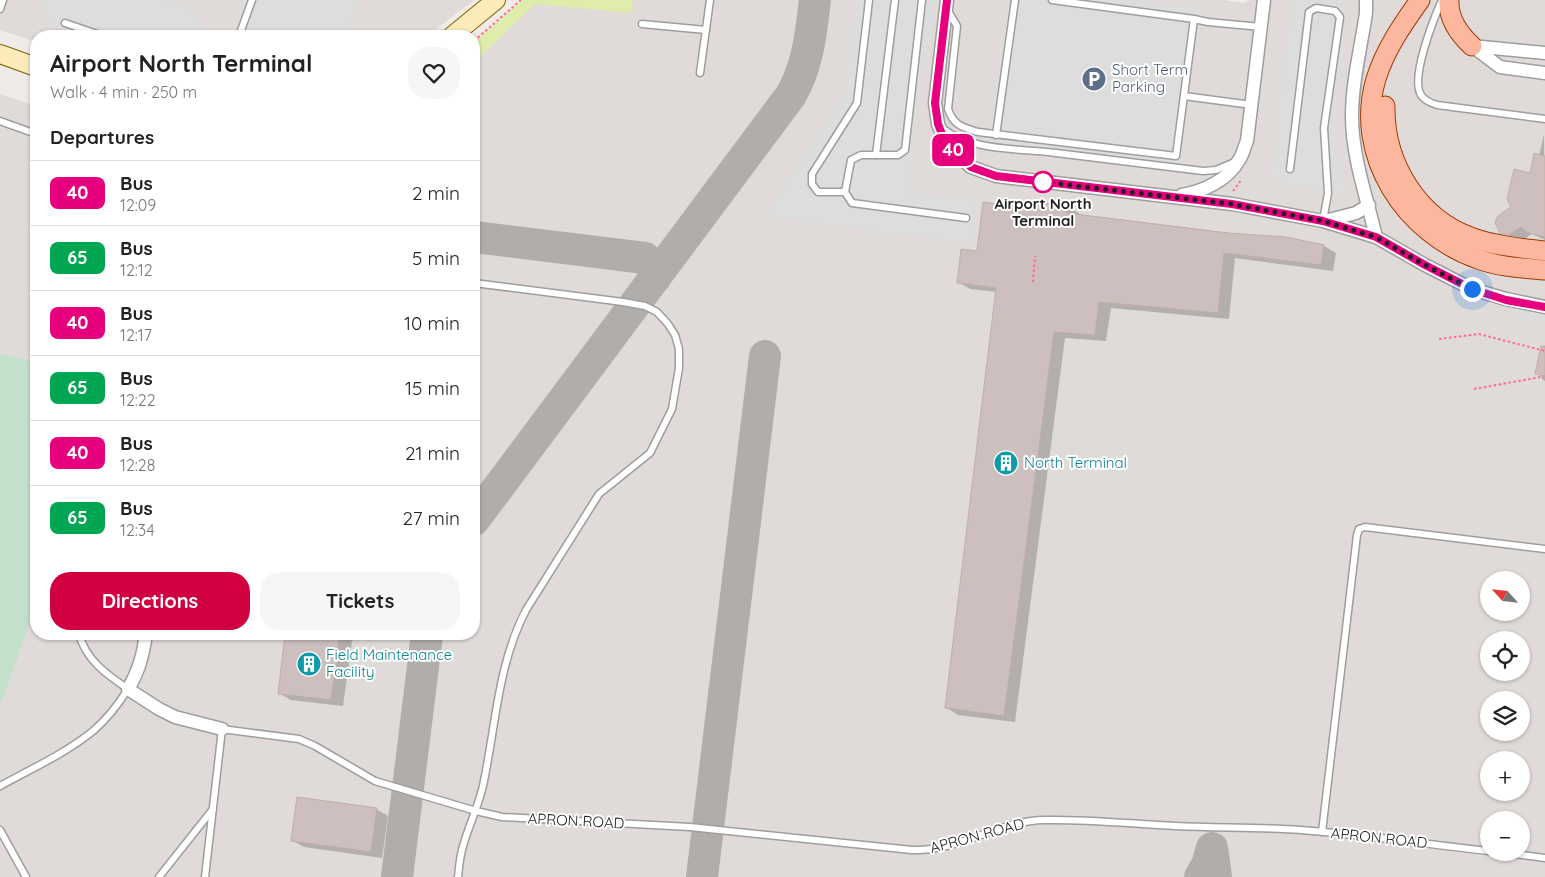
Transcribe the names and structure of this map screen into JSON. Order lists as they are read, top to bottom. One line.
{"streets":{"lane":["APRON ROAD"]},"places":{"parking":["Short Term Parking"],"other":["Airport North Terminal"],"building":["North Terminal","Field Maintenance Facility"]},"lines":["bus line 40"],"north":"top left","page":{"on_map":"40","heading":[["Airport North Terminal","Walk · 4 min · 250 m"],"Departures"],"list":[{"mark":"40","name":"Bus","note":"12:09","value":"2 min"},{"mark":"65","name":"Bus","note":"12:12","value":"5 min"},{"mark":"40","name":"Bus","note":"12:17","value":"10 min"},{"mark":"65","name":"Bus","note":"12:22","value":"15 min"},{"mark":"40","name":"Bus","note":"12:28","value":"21 min"},{"mark":"65","name":"Bus","note":"12:34","value":"27 min"}],"buttons":["Directions","Tickets"],"map_buttons":["+","−"]}}
